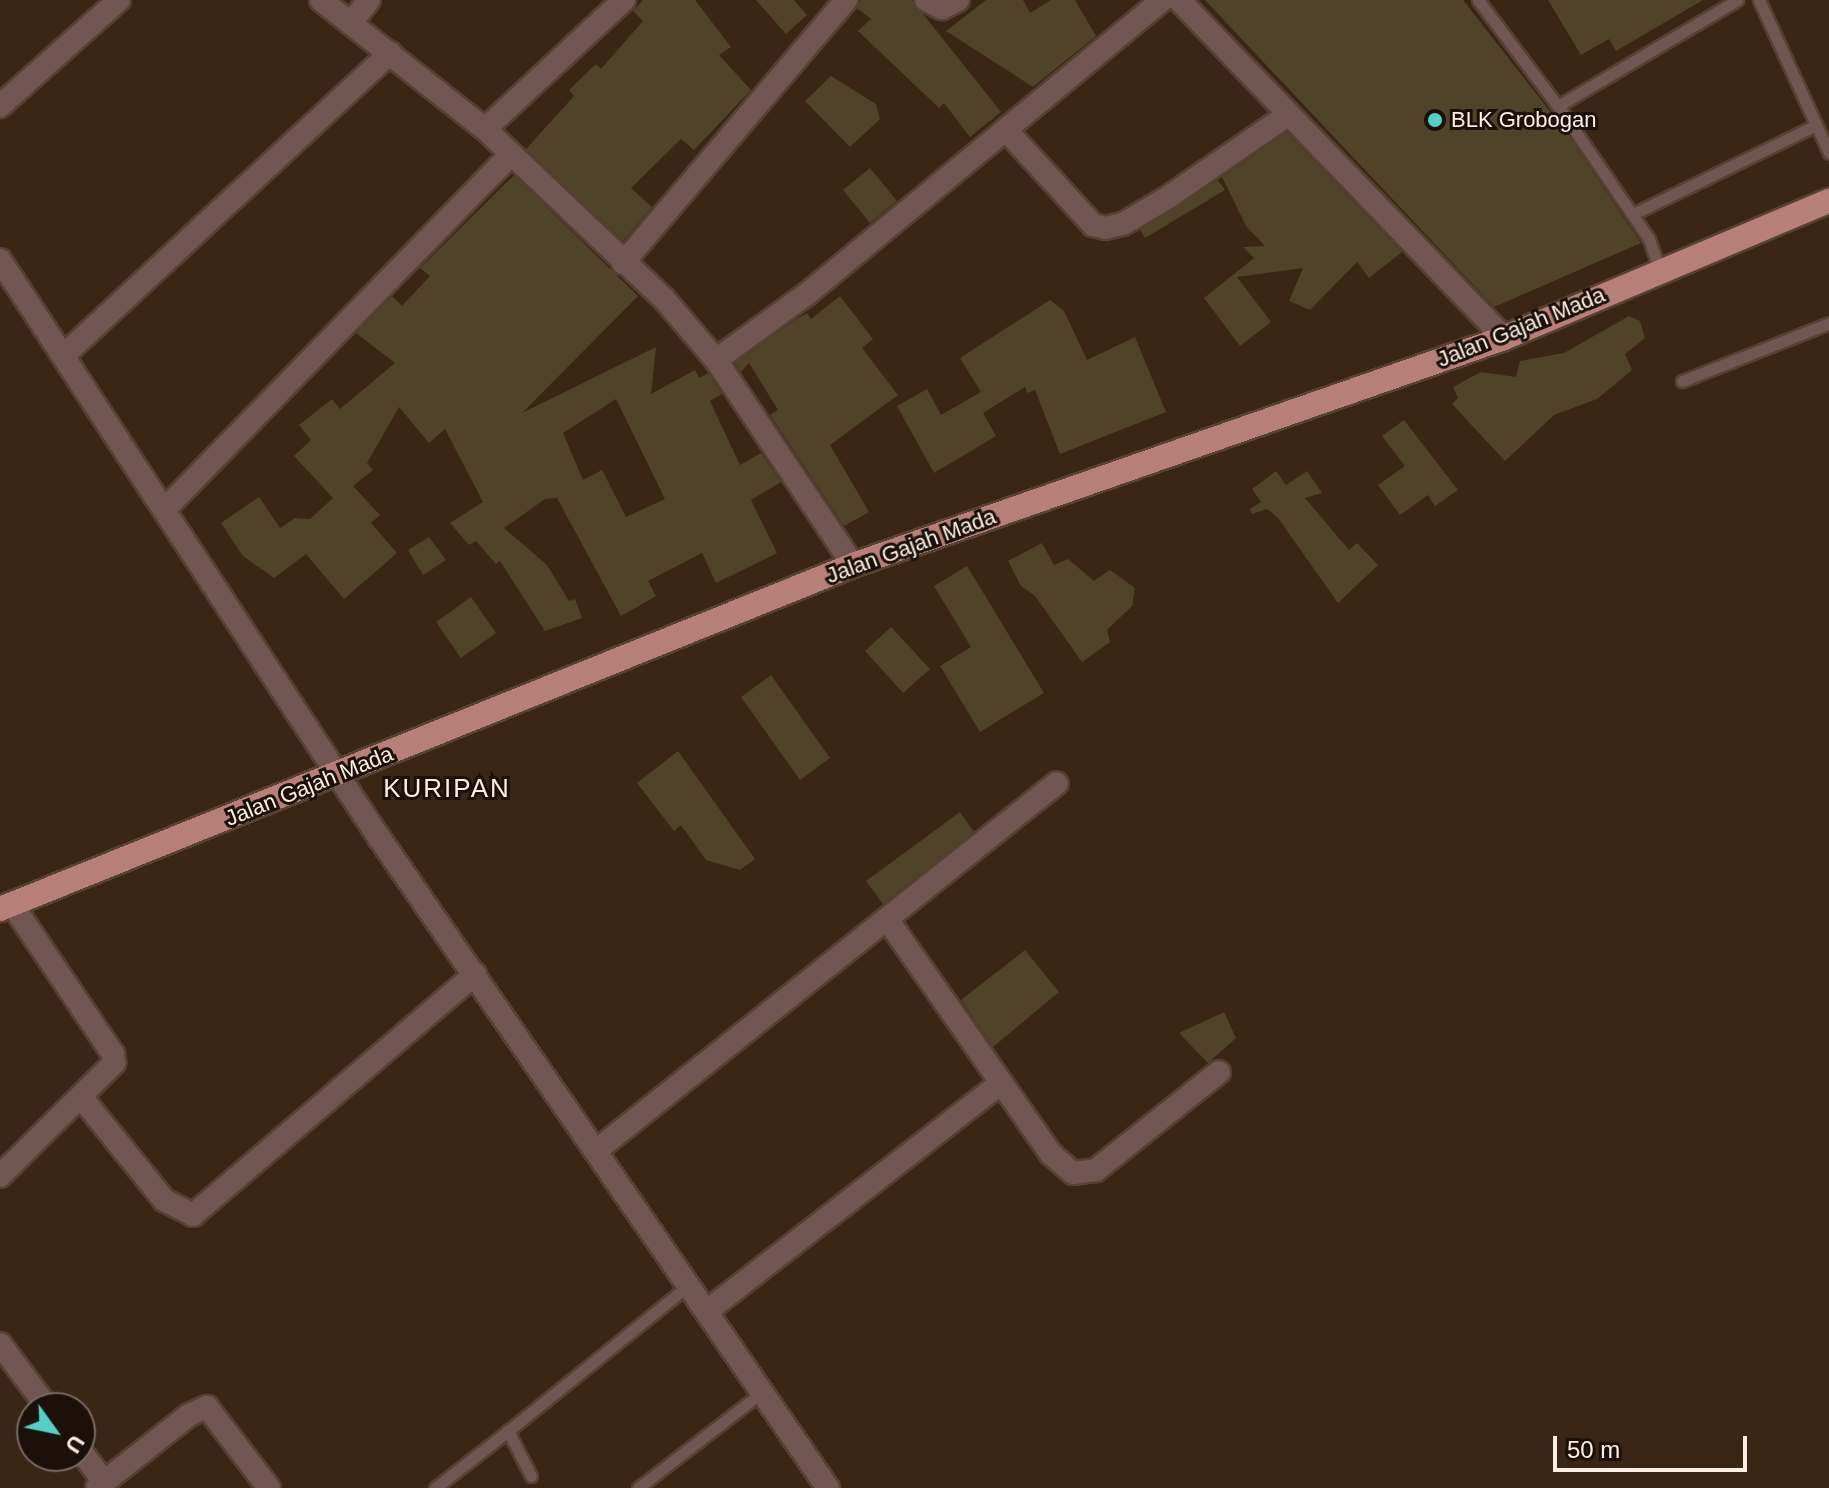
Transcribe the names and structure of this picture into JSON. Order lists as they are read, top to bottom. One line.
{"streets":{"main road":["Jalan Gajah Mada"]},"districts":["KURIPAN"],"places":["BLK Grobogan"],"scale_bar":"50 m","north":"bottom right"}
